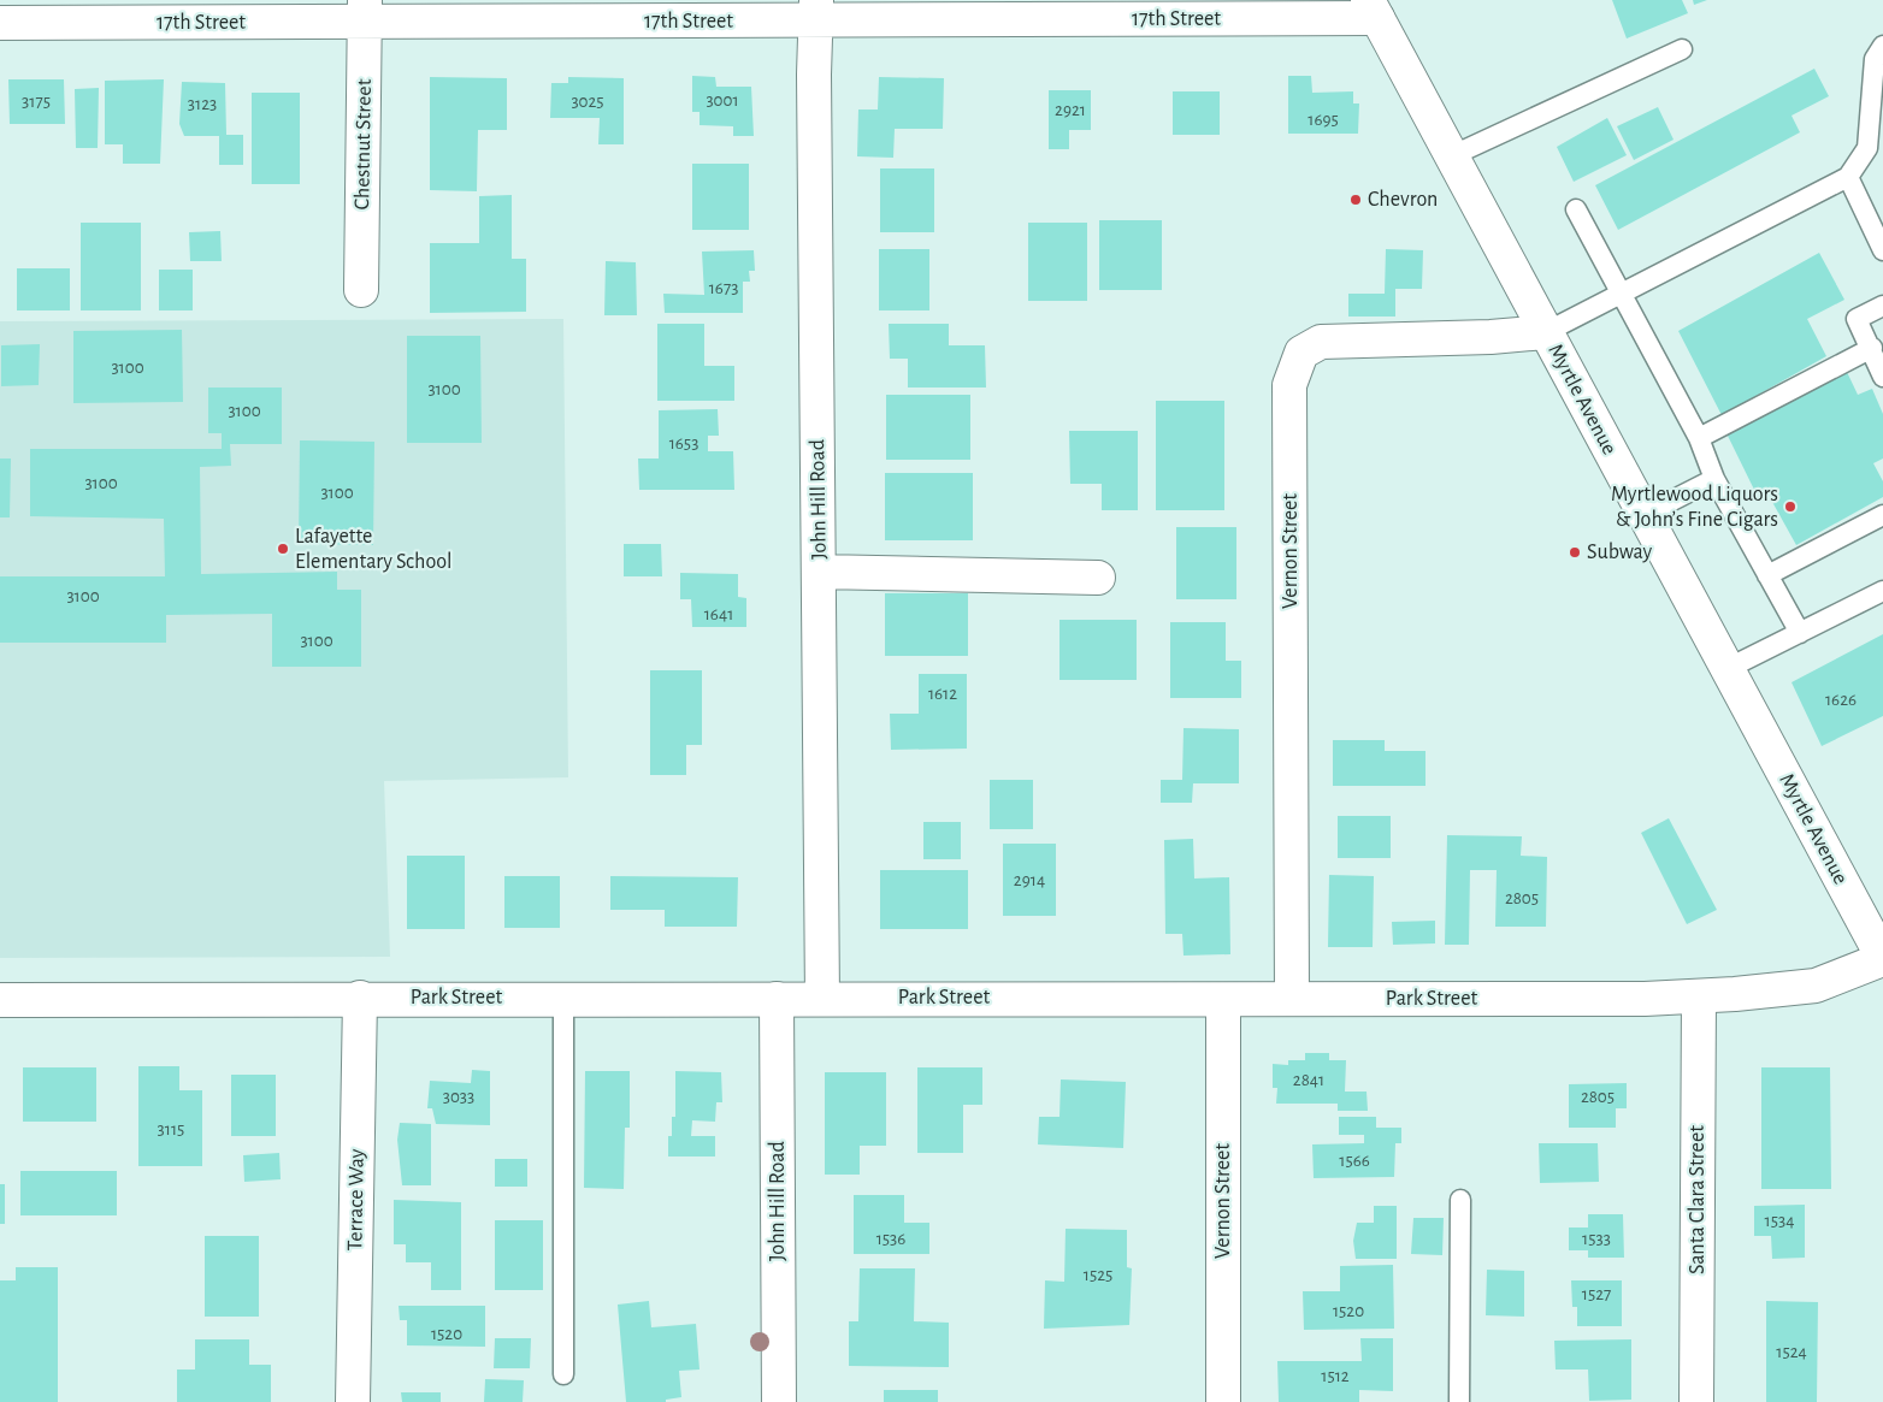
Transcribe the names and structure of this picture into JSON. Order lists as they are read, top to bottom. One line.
{"streets":{"street":["17th Street","Chestnut Street","Myrtle Avenue","John Hill Road","Vernon Street","Park Street","Terrace Way","Santa Clara Street"]},"crossings":[["17th Street","Chestnut Street"],["17th Street","Myrtle Avenue"],["17th Street","John Hill Road"],["Myrtle Avenue","Vernon Street"],["Myrtle Avenue","Park Street"],["John Hill Road","Park Street"],["Vernon Street","Park Street"],["Park Street","Terrace Way"],["Park Street","Santa Clara Street"]],"places":["Chevron","Myrtlewood Liquors & John’s Fine Cigars","Lafayette Elementary School","Subway"],"house_numbers":["3001","3175","3025","3123","2921","1695","1673","3100","3100","3100","1653","3100","3100","3100","1641","3100","1612","1626","2914","2805","2841","3033","2805","3115","1566","1534","1536","1533","1525","1527","1520","1520","1524","1512"]}
